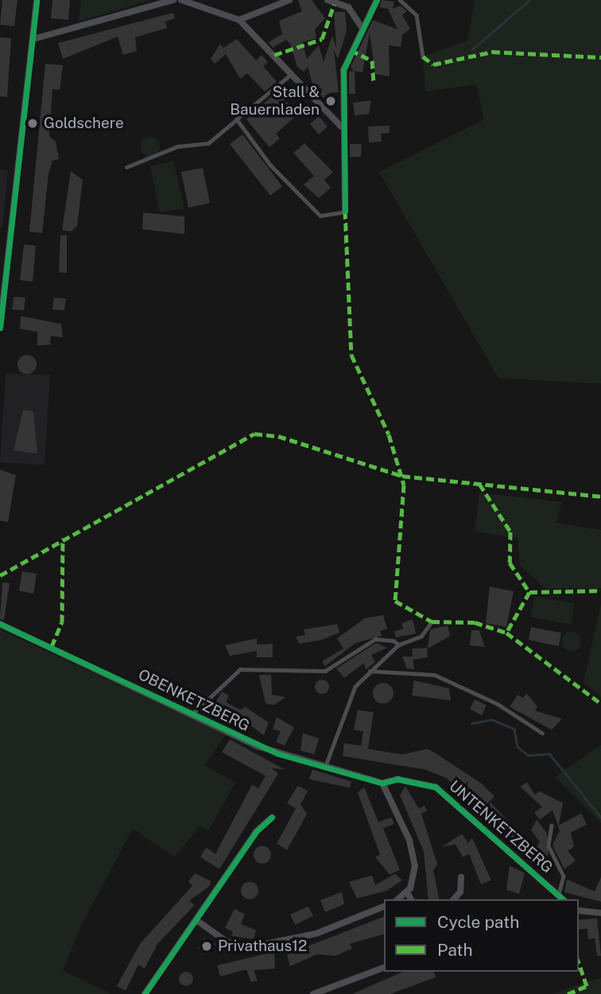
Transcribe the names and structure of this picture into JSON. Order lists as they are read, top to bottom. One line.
{"streets":{"street":["OBENKETZBERG","UNTENKETZBERG"]},"crossings":[["OBENKETZBERG","UNTENKETZBERG"]],"places":["Stall & Bauernladen","Goldschere","Privathaus12"],"legend":["Cycle path","Path"]}
